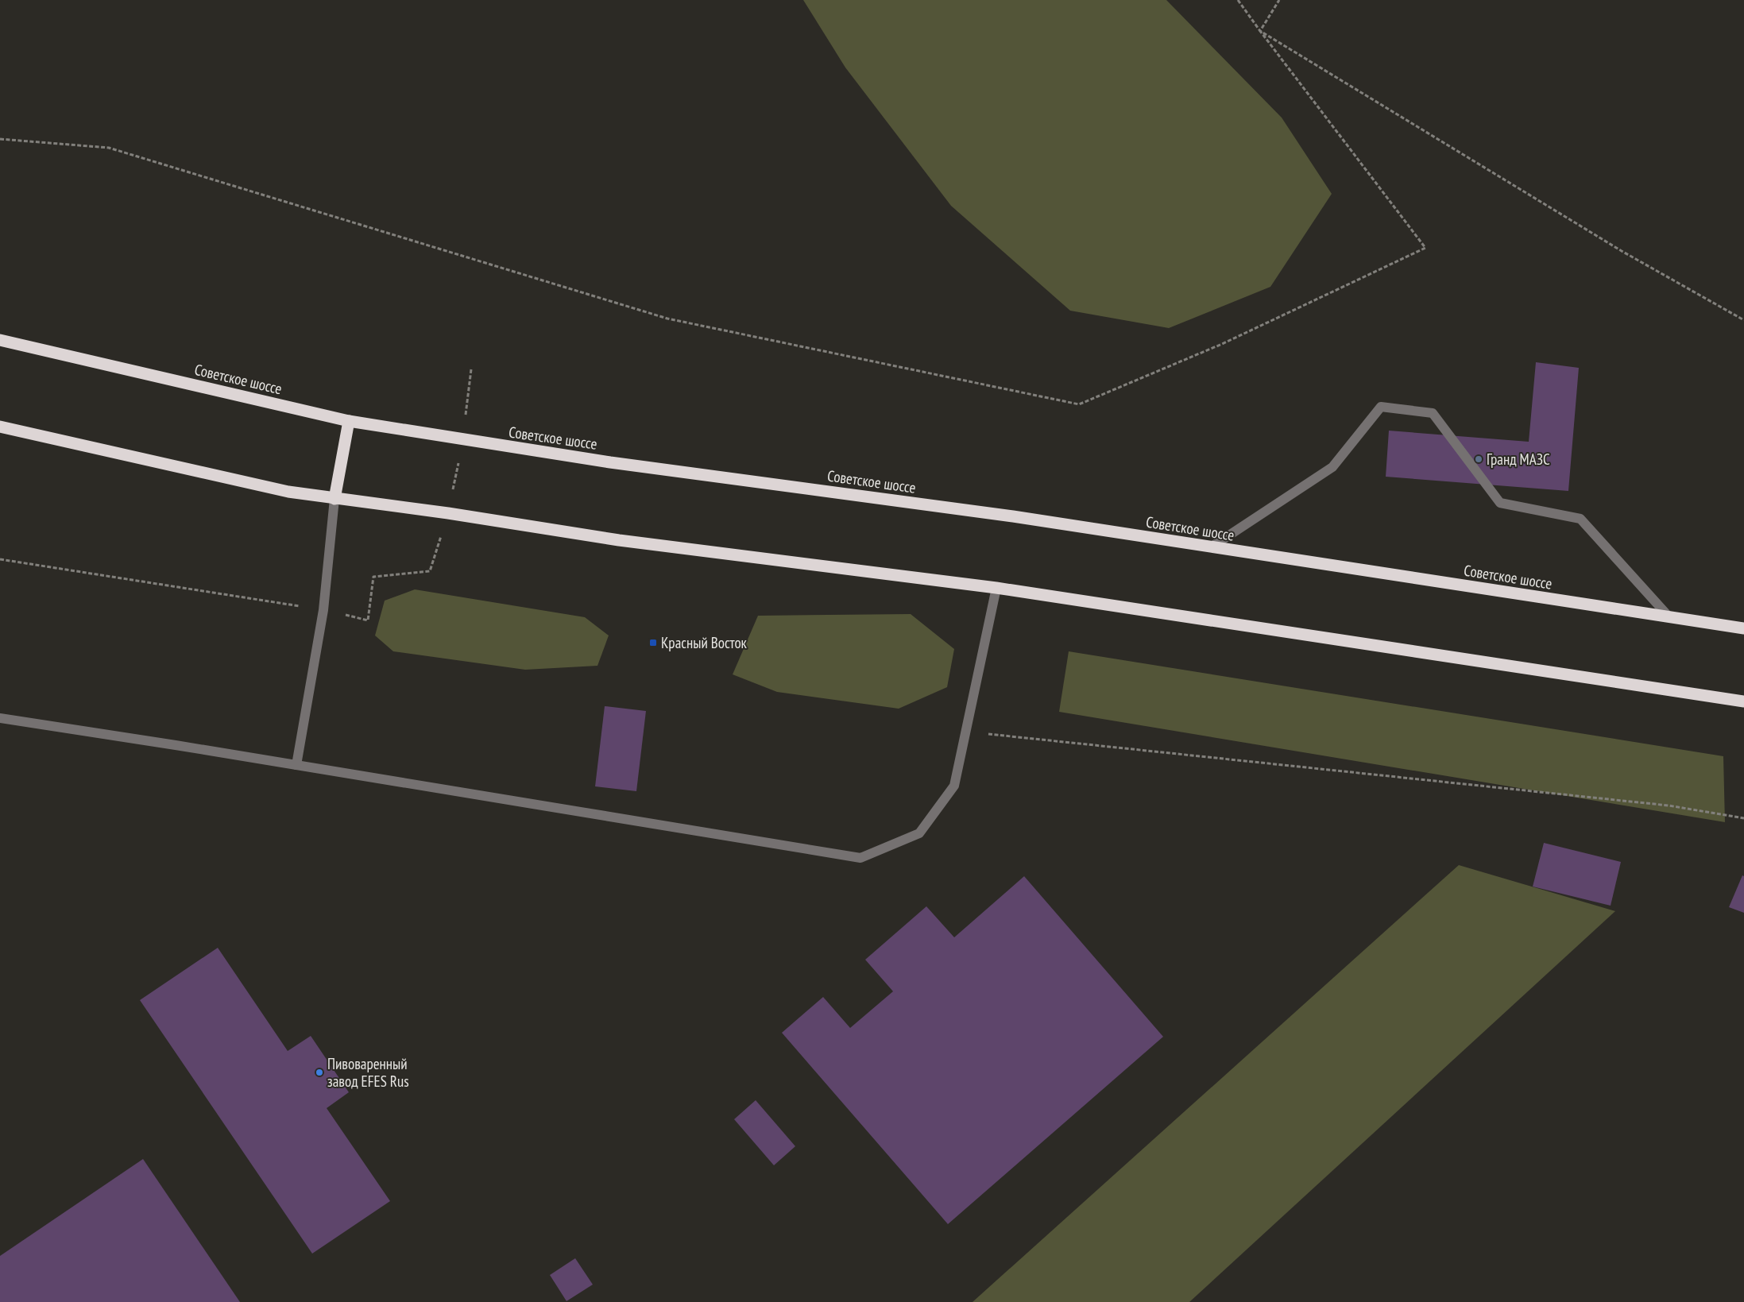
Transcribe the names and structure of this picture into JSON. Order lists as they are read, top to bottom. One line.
{"streets":{"highway":["Советское шоссе"]},"places":{"other":["Гранд МАЗС","Пивоваренный завод EFES Rus"],"transit":["Красный Восток"]}}
